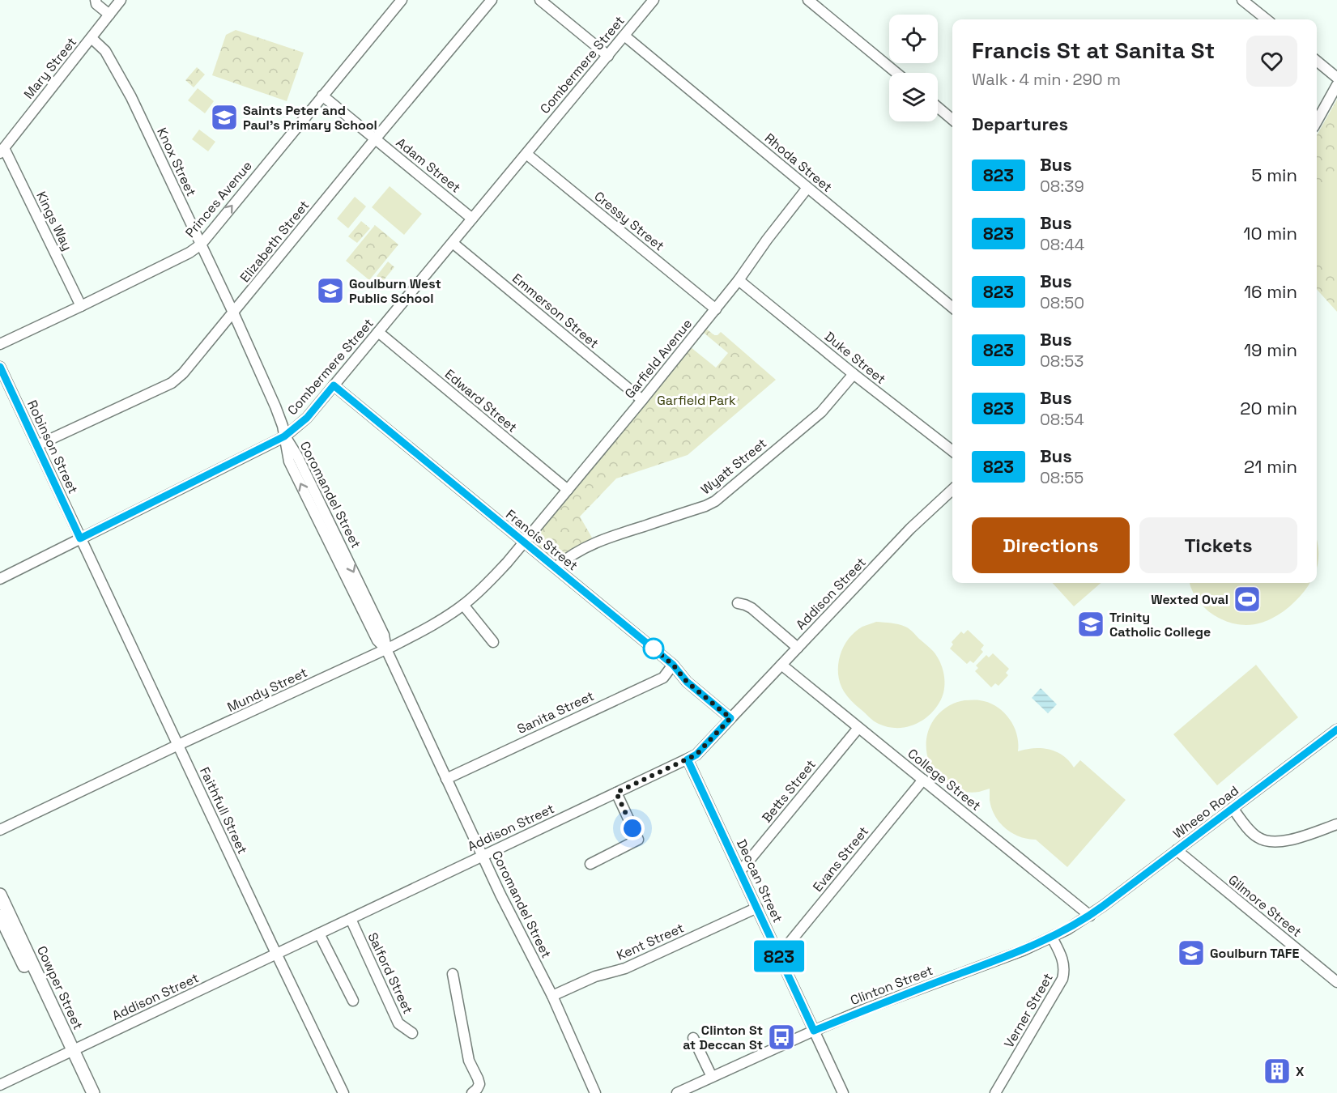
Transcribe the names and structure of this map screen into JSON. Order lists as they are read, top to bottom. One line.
{"streets":{"main road":["Cowper Street"],"street":["Combermere Street","Mary Street","Knox Street","Rhoda Street","Adam Street","Princes Avenue","Kings Way","Cressy Street","Elizabeth Street","Emmerson Street","Duke Street","Garfield Avenue","Edward Street","Robinson Street","Wyatt Street","Coromandel Street","Francis Street","Addison Street","Mundy Street","Sanita Street","College Street","Betts Street","Faithfull Street","Wheeo Road","Evans Street","Deccan Street","Gilmore Street","Kent Street","Salford Street","Clinton Street","Verner Street"]},"crossings":[["Combermere Street","Knox Street"],["Combermere Street","Rhoda Street"],["Combermere Street","Adam Street"],["Combermere Street","Cressy Street"],["Combermere Street","Emmerson Street"],["Combermere Street","Edward Street"],["Combermere Street","Robinson Street"],["Combermere Street","Coromandel Street"],["Combermere Street","Francis Street"],["Combermere Street","Faithfull Street"],["Mary Street","Knox Street"],["Mary Street","Kings Way"],["Knox Street","Princes Avenue"],["Knox Street","Elizabeth Street"],["Knox Street","Coromandel Street"],["Rhoda Street","Garfield Avenue"],["Adam Street","Princes Avenue"],["Adam Street","Elizabeth Street"],["Princes Avenue","Kings Way"],["Cressy Street","Garfield Avenue"],["Elizabeth Street","Robinson Street"],["Emmerson Street","Garfield Avenue"],["Duke Street","Garfield Avenue"],["Duke Street","Wyatt Street"],["Garfield Avenue","Edward Street"],["Garfield Avenue","Francis Street"],["Garfield Avenue","Mundy Street"],["Robinson Street","Faithfull Street"],["Wyatt Street","Francis Street"],["Coromandel Street","Addison Street"],["Coromandel Street","Mundy Street"],["Coromandel Street","Sanita Street"],["Coromandel Street","Kent Street"],["Francis Street","Addison Street"],["Francis Street","Mundy Street"],["Francis Street","Sanita Street"],["Addison Street","College Street"],["Addison Street","Faithfull Street"],["Addison Street","Deccan Street"],["Addison Street","Salford Street"],["Addison Street","Cowper Street"],["Mundy Street","Faithfull Street"],["College Street","Betts Street"],["College Street","Wheeo Road"],["College Street","Evans Street"],["College Street","Clinton Street"],["Betts Street","Deccan Street"],["Wheeo Road","Gilmore Street"],["Wheeo Road","Clinton Street"],["Evans Street","Deccan Street"],["Deccan Street","Kent Street"],["Deccan Street","Clinton Street"],["Clinton Street","Verner Street"]],"one_way":["Princes Avenue"],"parks":["Garfield Park"],"places":{"school or university":["Saints Peter and Paul's Primary School","Goulburn West Public School","Trinity Catholic College","Goulburn TAFE"],"sports":["Wexted Oval"],"bus stop":["Clinton St at Deccan St"],"building":["X"]},"lines":["bus line 823"],"page":{"on_map":"823","heading":[["Francis St at Sanita St","Walk · 4 min · 290 m"],"Departures"],"list":[{"mark":"823","name":"Bus","note":"08:39","value":"5 min"},{"mark":"823","name":"Bus","note":"08:44","value":"10 min"},{"mark":"823","name":"Bus","note":"08:50","value":"16 min"},{"mark":"823","name":"Bus","note":"08:53","value":"19 min"},{"mark":"823","name":"Bus","note":"08:54","value":"20 min"},{"mark":"823","name":"Bus","note":"08:55","value":"21 min"}],"buttons":["Directions","Tickets"]}}
